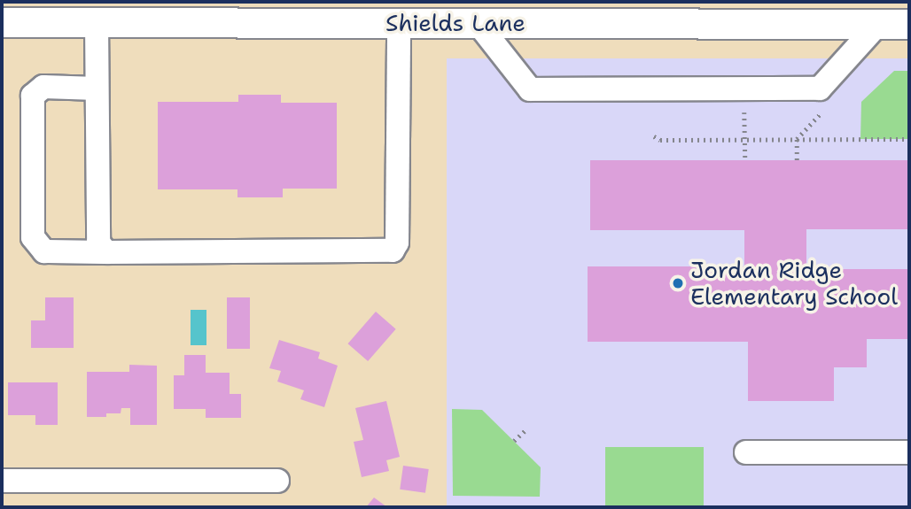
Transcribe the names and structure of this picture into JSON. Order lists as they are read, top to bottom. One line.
{"streets":{"main road":["Shields Lane"]},"places":["Jordan Ridge Elementary School"]}
